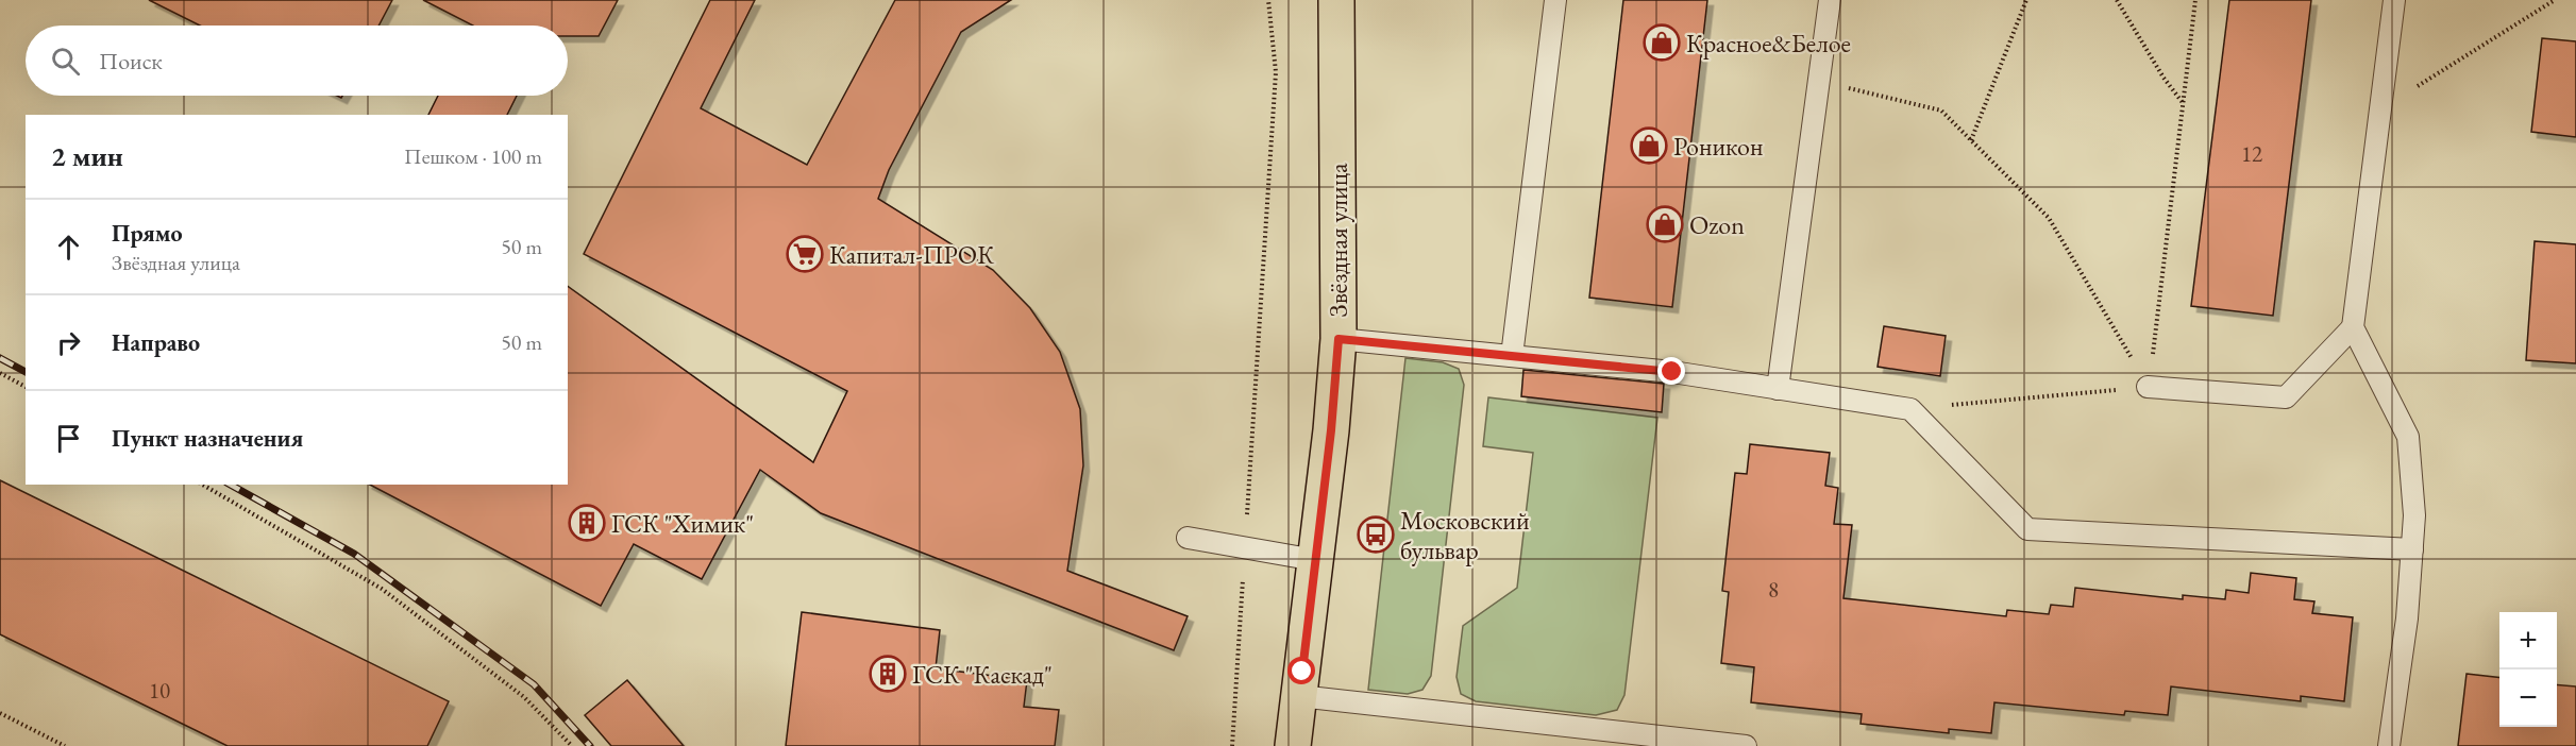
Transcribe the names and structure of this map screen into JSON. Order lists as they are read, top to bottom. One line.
{"streets":{"main road":["Звёздная улица"]},"places":{"shop":["Красное&Белое","Роникон","Ozon"],"supermarket":["Капитал-ПРОК"],"building":["ГСК \"Химик\"","ГСК \"Каскад\""],"bus stop":["Московский бульвар"]},"house_numbers":["12","8","10"],"page":{"search":"Поиск","heading":["2 мин","Пешком · 100 m"],"list":[["Прямо","Звёздная улица","50 m"],["Направо","50 m"],"Пункт назначения"],"map_buttons":["+","−"]}}
